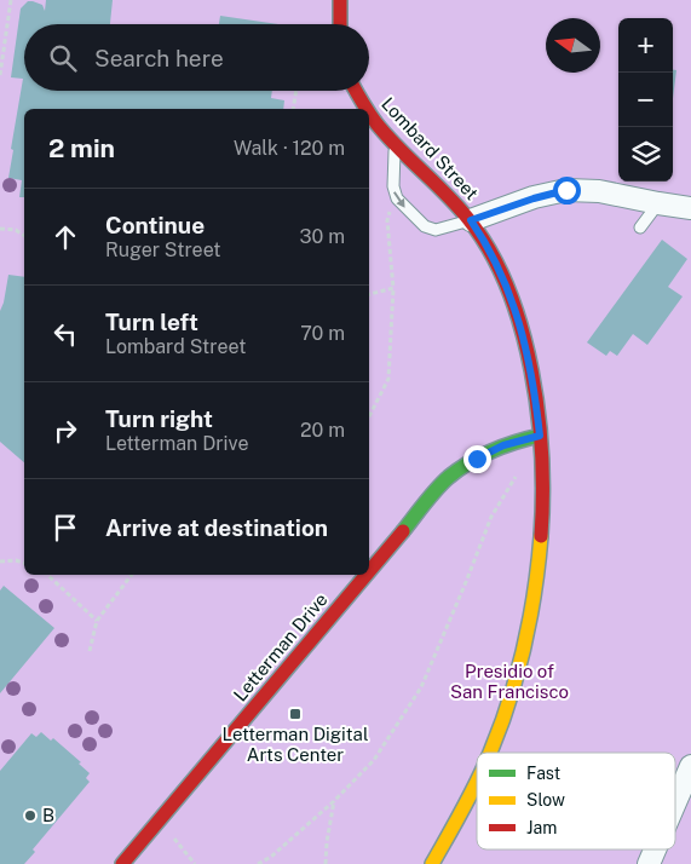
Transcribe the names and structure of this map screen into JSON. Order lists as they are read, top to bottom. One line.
{"streets":{"street":["Lombard Street","Letterman Drive"]},"crossings":[["Lombard Street","Letterman Drive"]],"parks":["Presidio of San Francisco"],"places":{"transit":["Letterman Digital Arts Center"],"other":["B"]},"legend":["Fast","Slow","Jam"],"north":"left","page":{"map_buttons":["+","−"],"search":"Search here","heading":["2 min","Walk · 120 m"],"list":[["Continue","Ruger Street","30 m"],["Turn left","Lombard Street","70 m"],["Turn right","Letterman Drive","20 m"],"Arrive at destination"]}}
